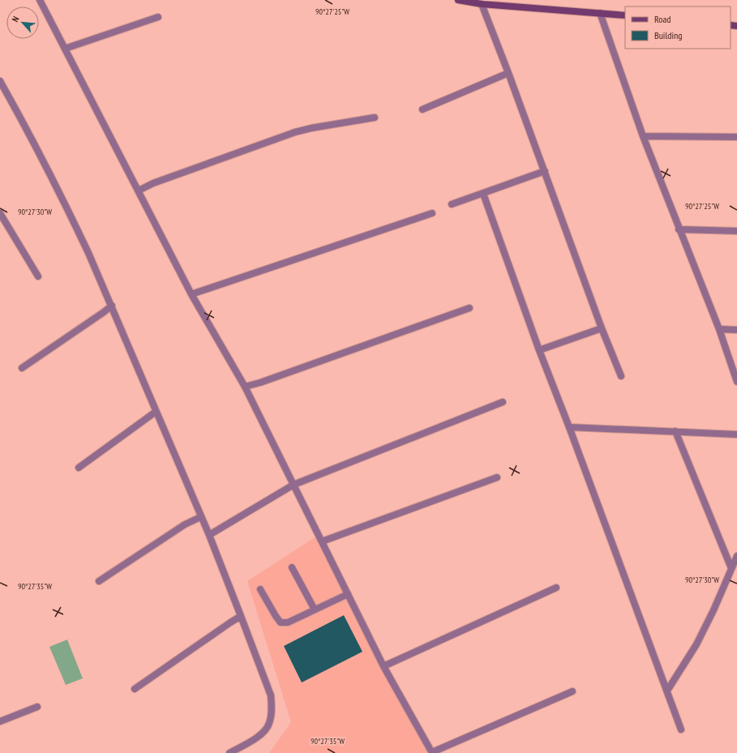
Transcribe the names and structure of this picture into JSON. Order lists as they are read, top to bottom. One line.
{"legend":["Road","Building"],"north":"top left","coordinates":["90°27'25\"W","90°27'30\"W","90°27'35\"W"]}
